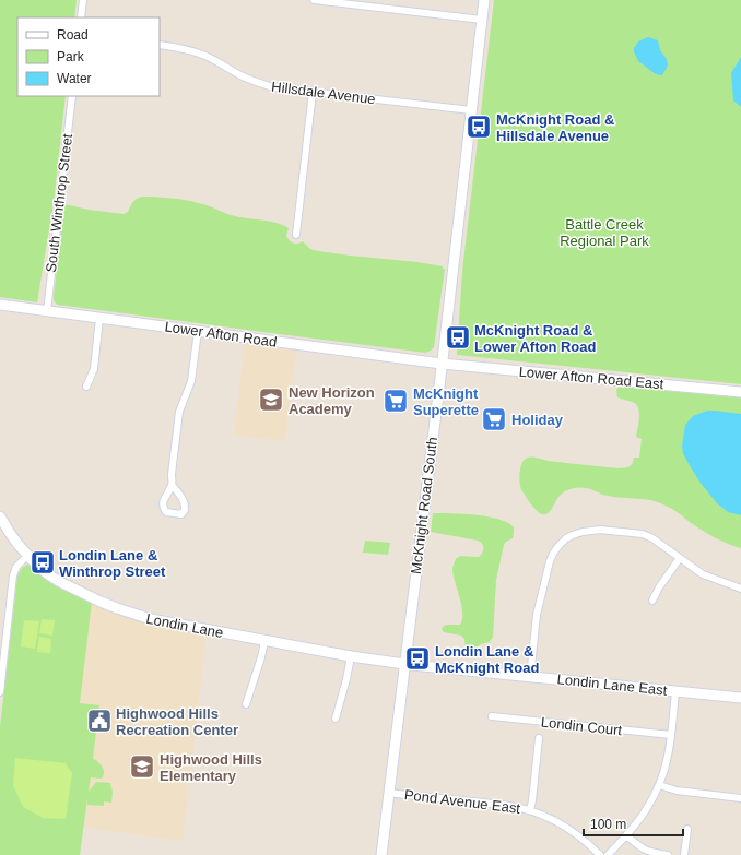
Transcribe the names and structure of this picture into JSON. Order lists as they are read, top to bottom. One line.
{"streets":{"street":["Hillsdale Avenue","South Winthrop Street","Lower Afton Road","Lower Afton Road East","McKnight Road South","Londin Lane","Londin Lane East","Londin Court","Pond Avenue East"]},"crossings":[["Hillsdale Avenue","McKnight Road South"],["South Winthrop Street","Lower Afton Road"],["Lower Afton Road","Lower Afton Road East"],["Lower Afton Road","McKnight Road South"],["Lower Afton Road East","McKnight Road South"],["McKnight Road South","Londin Lane"],["McKnight Road South","Londin Lane East"],["McKnight Road South","Pond Avenue East"],["Londin Lane","Londin Lane East"]],"parks":["Battle Creek Regional Park"],"places":{"bus stop":["McKnight Road & Hillsdale Avenue","McKnight Road & Lower Afton Road","Londin Lane & Winthrop Street","Londin Lane & McKnight Road"],"school or university":["New Horizon Academy","Highwood Hills Elementary"],"supermarket":["McKnight Superette","Holiday"],"public building":["Highwood Hills Recreation Center"]},"legend":["Road","Park","Water"],"scale_bar":"100 m"}
